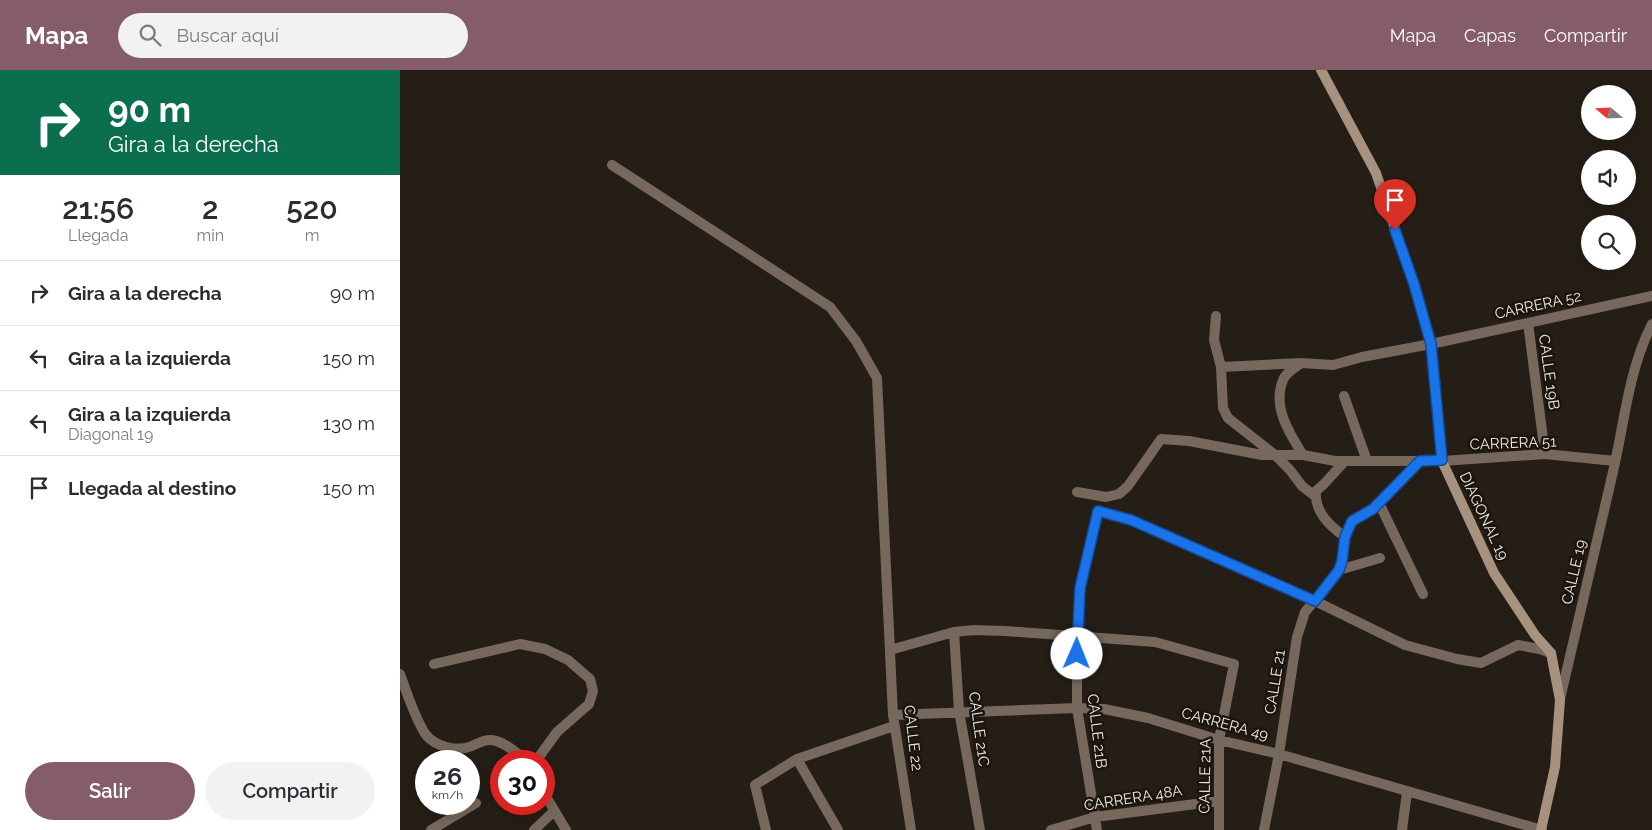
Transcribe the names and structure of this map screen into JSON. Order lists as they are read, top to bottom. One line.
{"streets":{"street":["CARRERA 52","CALLE 19B","CARRERA 51","DIAGONAL 19","CALLE 19","CALLE 21","CARRERA 49","CALLE 21C","CALLE 21B","CALLE 22","CALLE 21A","CARRERA 48A"]},"crossings":[["CARRERA 52","CALLE 19B"],["CARRERA 52","DIAGONAL 19"],["CALLE 19B","CARRERA 51"],["CARRERA 51","DIAGONAL 19"],["CARRERA 51","CALLE 19"],["CALLE 19","CARRERA 49"],["CALLE 21","CARRERA 49"],["CALLE 21","CALLE 21B"],["CARRERA 49","CALLE 21C"],["CARRERA 49","CALLE 21B"],["CARRERA 49","CALLE 22"],["CARRERA 49","CALLE 21A"],["CALLE 21B","CALLE 21A"],["CALLE 21B","CARRERA 48A"],["CALLE 21A","CARRERA 48A"]],"north":"left","page":{"header":"Mapa","search":"Buscar aquí","nav":["Mapa","Capas","Compartir"],"turn":["90 m","Gira a la derecha"],"eta":["21:56","Llegada","2","min","520","m"],"list":[{"name":"Gira a la derecha","value":"90 m"},{"name":"Gira a la izquierda","value":"150 m"},{"name":"Gira a la izquierda","note":"Diagonal 19","value":"130 m"},{"name":"Llegada al destino","value":"150 m"}],"speed":"26 km/h","limit":"30","buttons":["Salir","Compartir"]}}
